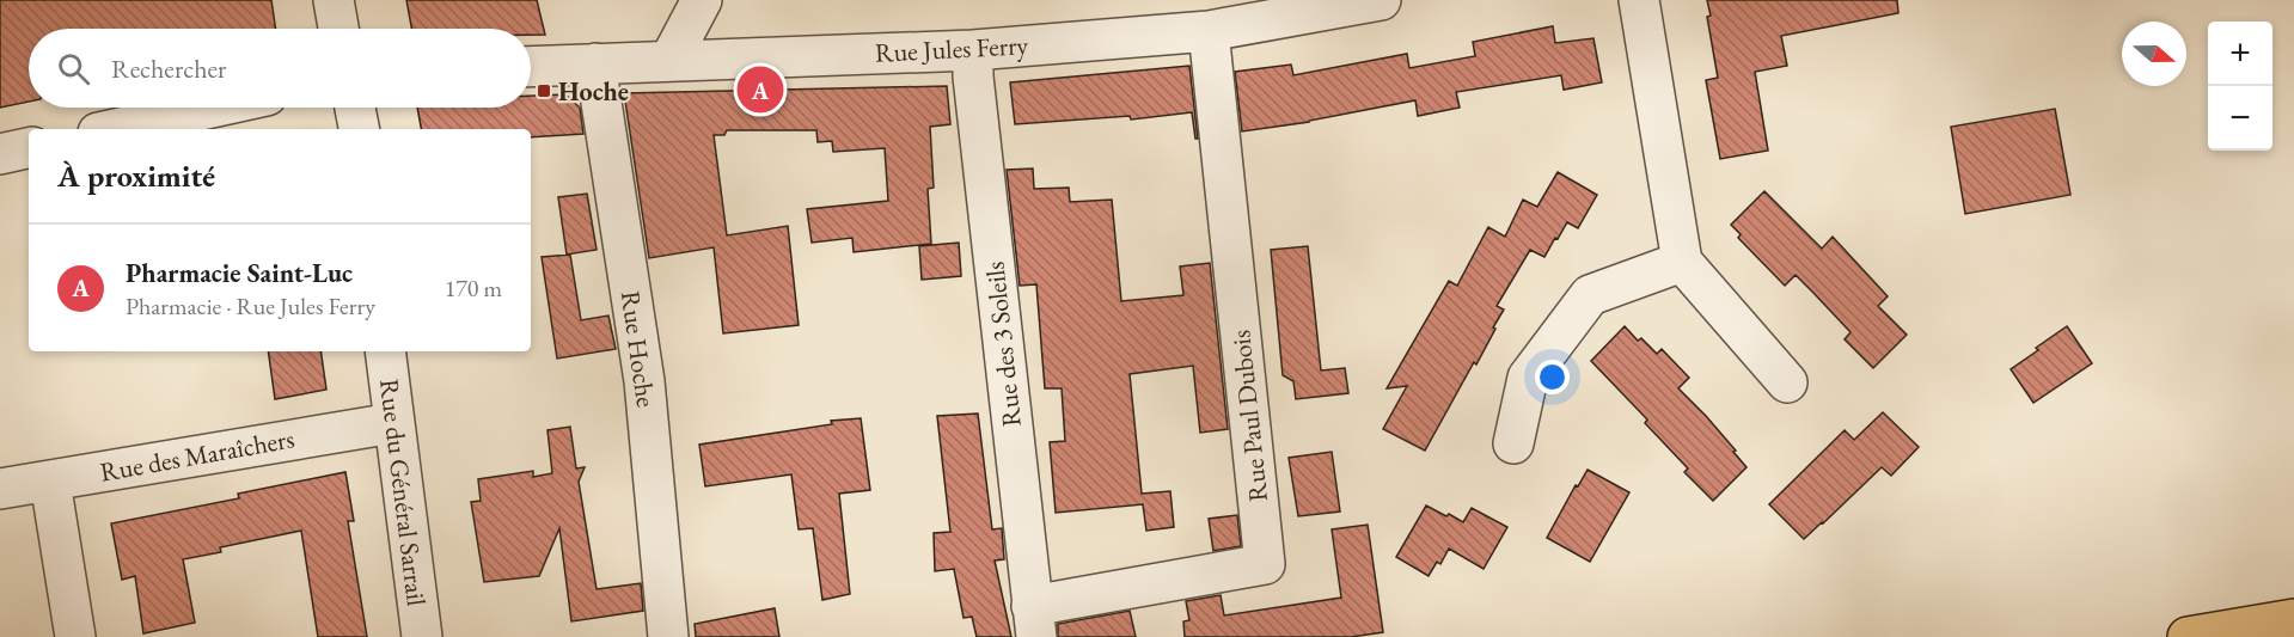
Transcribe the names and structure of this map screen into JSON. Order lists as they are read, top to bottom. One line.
{"streets":{"street":["Rue Jules Ferry","Rue des 3 Soleils","Rue Hoche","Rue Paul Dubois","Rue des Maraîchers","Rue du Général Sarrail"]},"crossings":[["Rue Jules Ferry","Rue des 3 Soleils"],["Rue Jules Ferry","Rue Hoche"],["Rue Jules Ferry","Rue Paul Dubois"],["Rue des 3 Soleils","Rue Paul Dubois"],["Rue des Maraîchers","Rue du Général Sarrail"]],"places":{"transit":["Hoche"]},"north":"right","page":{"map_buttons":["+","−"],"search":"Rechercher","pins":"A","heading":"À proximité","list":[{"mark":"A","name":"Pharmacie Saint-Luc","note":"Pharmacie · Rue Jules Ferry","value":"170 m"}]}}
